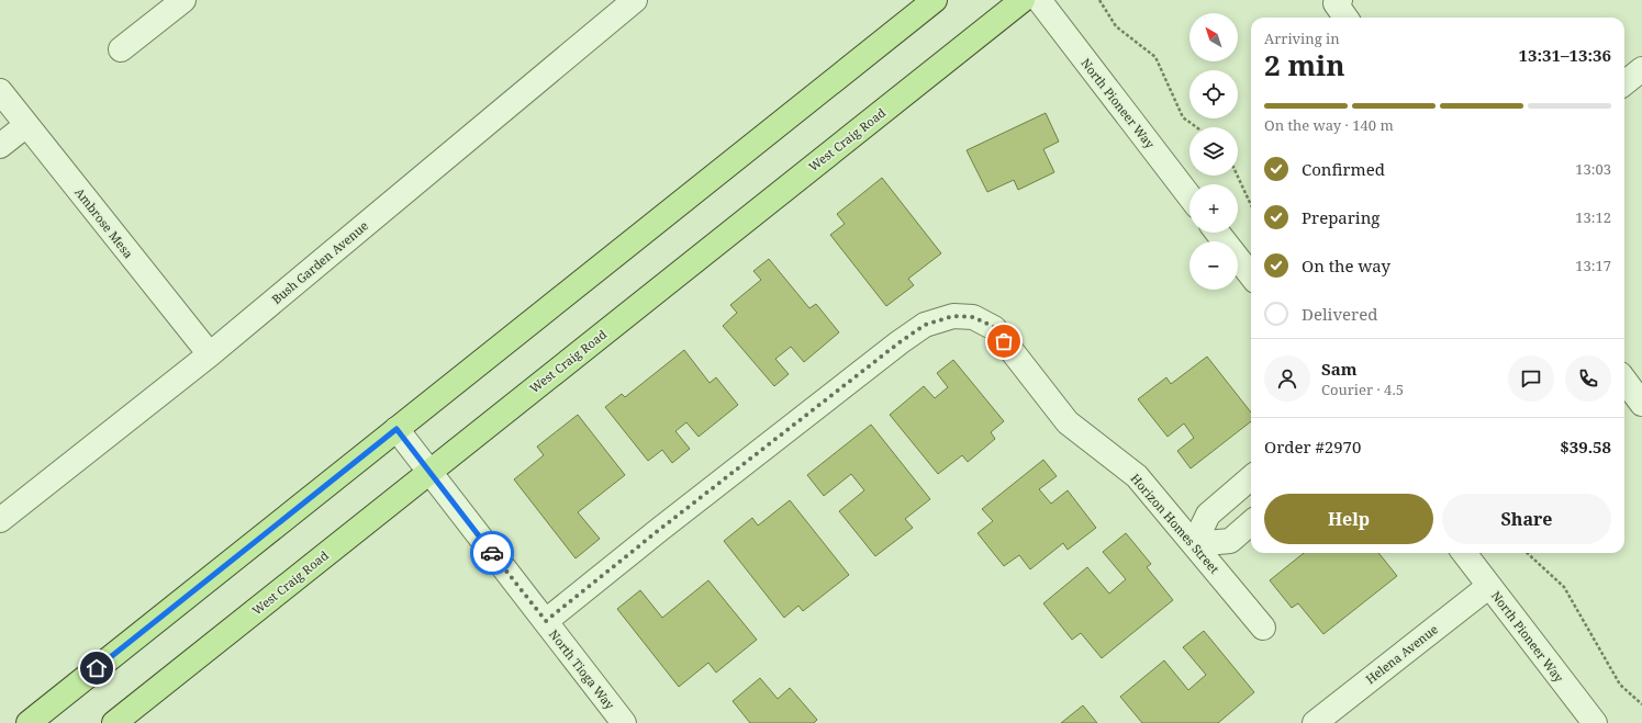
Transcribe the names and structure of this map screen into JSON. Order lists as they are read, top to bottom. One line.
{"streets":{"main road":["West Craig Road"],"street":["North Pioneer Way","Ambrose Mesa","Bush Garden Avenue","Horizon Homes Street","Helena Avenue","North Tioga Way"]},"crossings":[["North Pioneer Way","Helena Avenue"],["West Craig Road","North Tioga Way"],["Ambrose Mesa","Bush Garden Avenue"],["Horizon Homes Street","North Tioga Way"]],"north":"top left","page":{"map_buttons":["+","−"],"heading":["2 min","Arriving in","13:31–13:36"],"panel":["Sam","Courier · 4.5","Order #2970","$39.58"],"bar":"On the way · 140 m","list":[["Confirmed","13:03"],["Preparing","13:12"],["On the way","13:17"],"Delivered"],"buttons":["Help","Share"]}}
